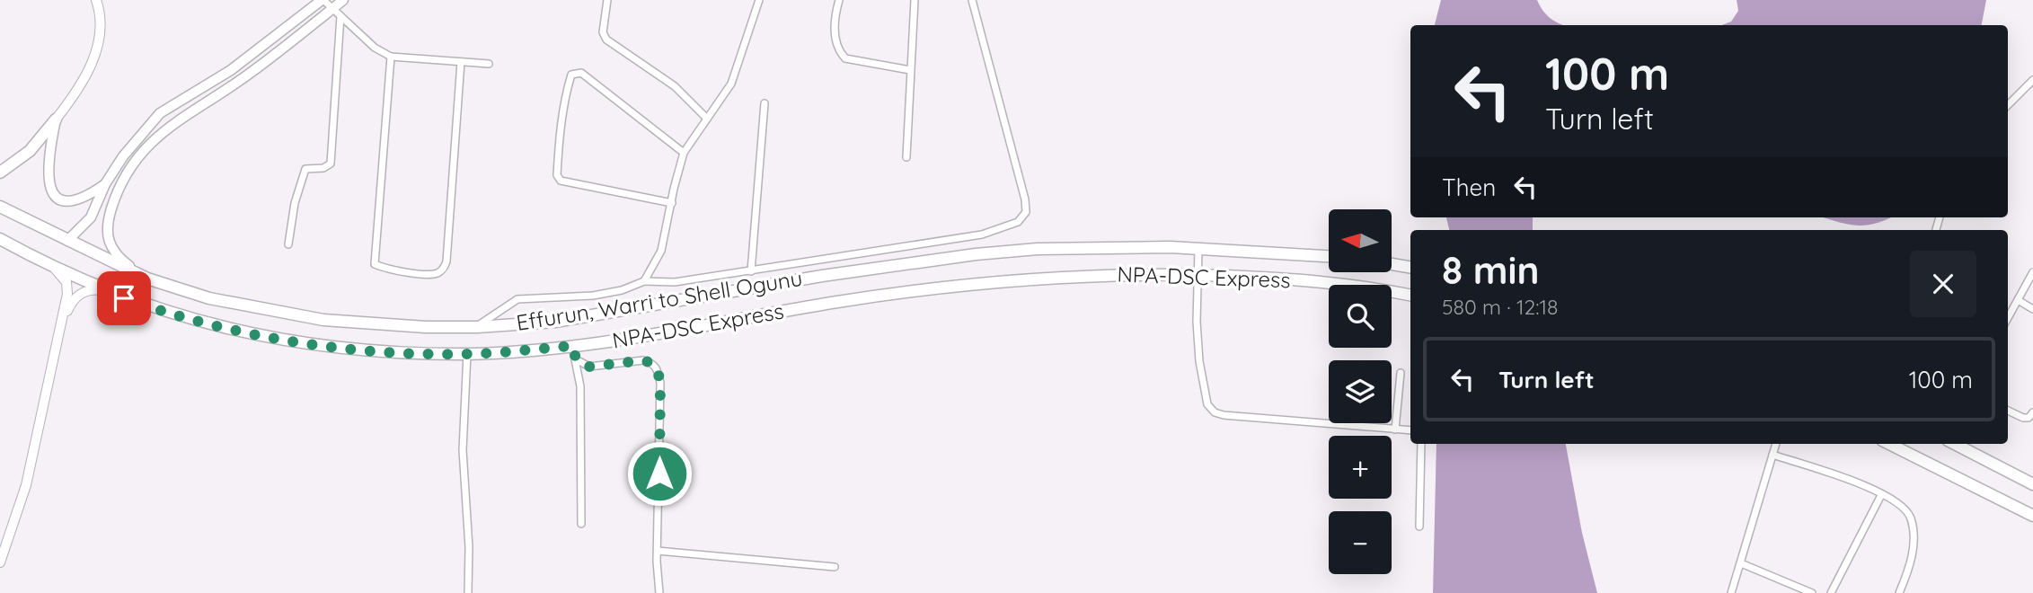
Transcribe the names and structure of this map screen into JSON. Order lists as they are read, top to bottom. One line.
{"streets":{"main road":["NPA-DSC Express","Effurun, Warri to Shell Ogunu"]},"north":"left","page":{"turn":["100 m","Turn left"],"then":"Then","map_buttons":["+","−"],"heading":["8 min","580 m · 12:18"],"list":[{"name":"Turn left","value":"100 m"}]}}
